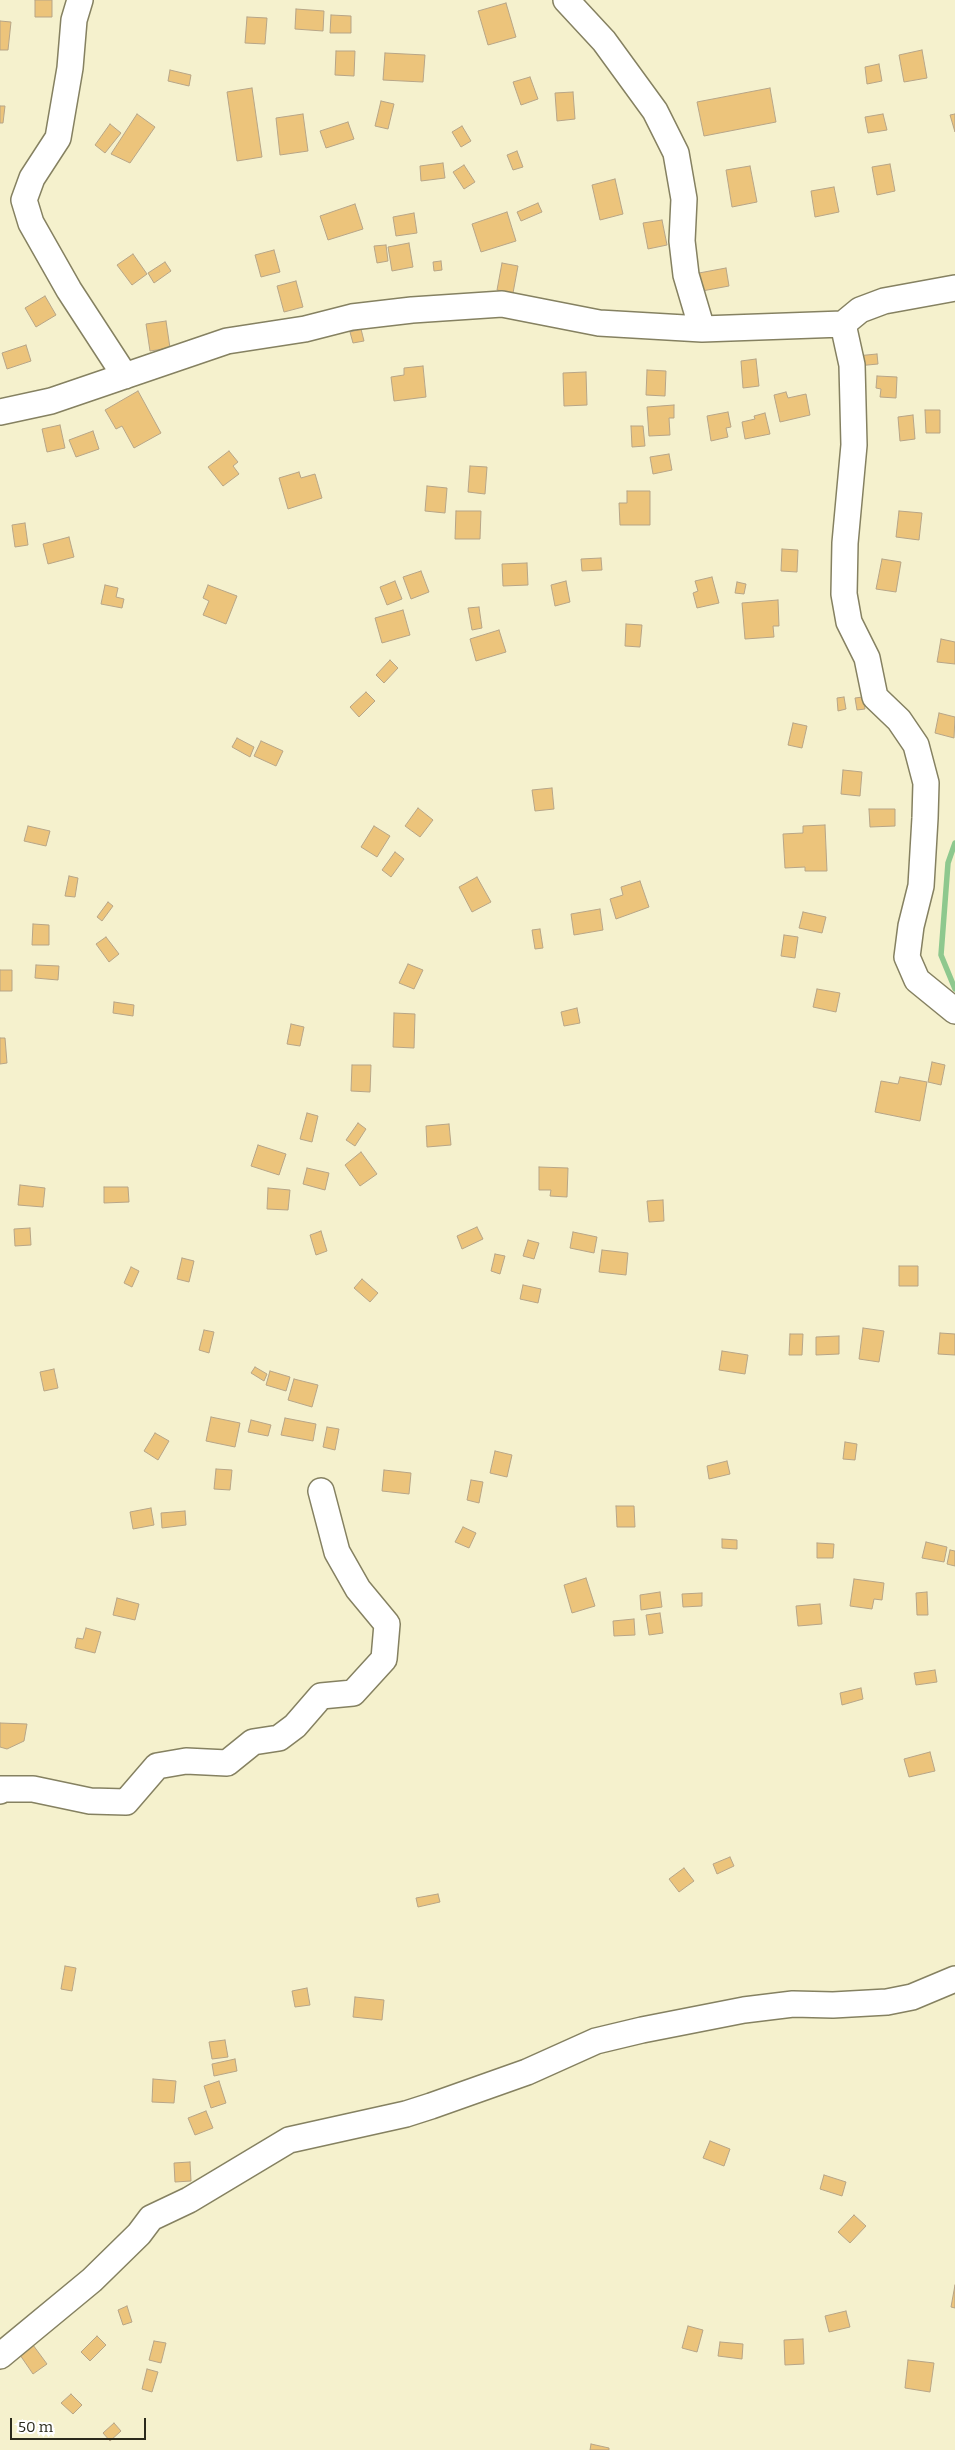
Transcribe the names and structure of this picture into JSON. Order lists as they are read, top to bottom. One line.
{"scale_bar":"50 m"}
